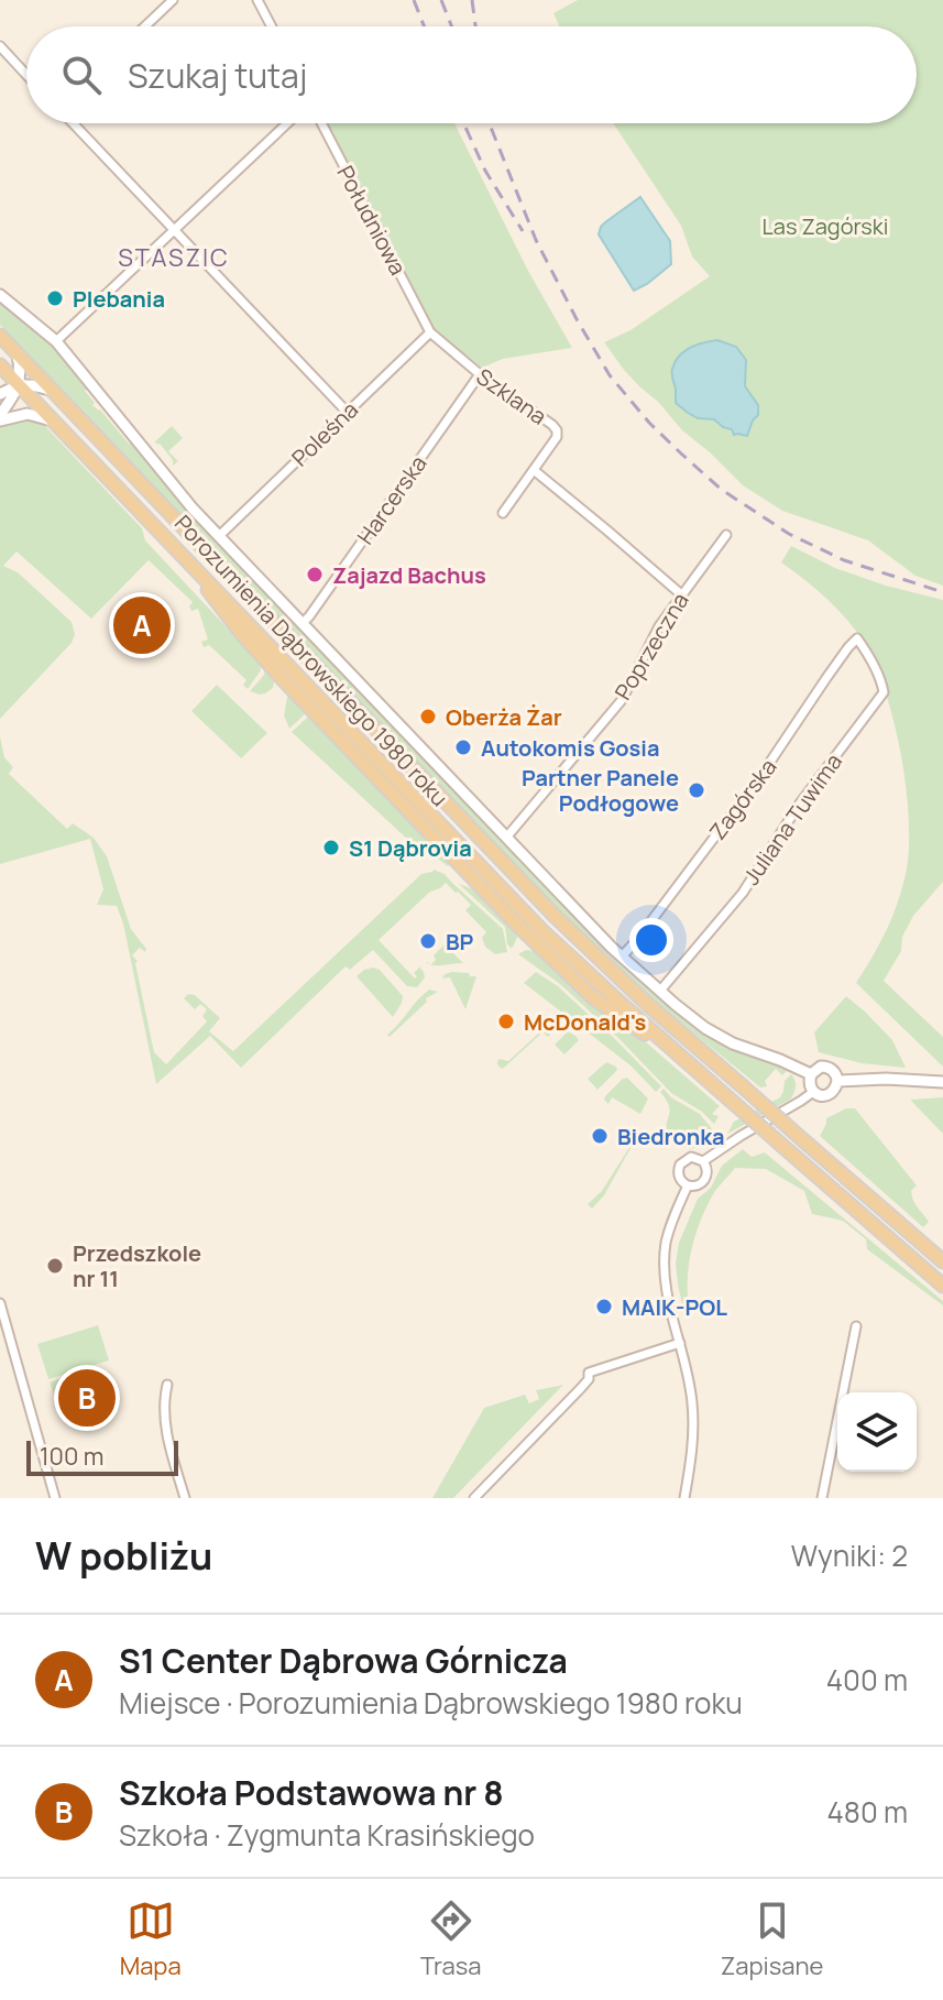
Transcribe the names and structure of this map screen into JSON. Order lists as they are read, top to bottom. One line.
{"streets":{"main road":["Porozumienia Dąbrowskiego 1980 roku"],"street":["Południowa","Szklana","Poleśna","Harcerska","Poprzeczna","Zagórska","Juliana Tuwima"]},"crossings":[["Południowa","Szklana"],["Południowa","Poleśna"],["Szklana","Poleśna"],["Szklana","Harcerska"],["Zagórska","Juliana Tuwima"]],"districts":["STASZIC"],"parks":["Las Zagórski"],"places":["Plebania","Zajazd Bachus","Oberża Żar","Autokomis Gosia","Partner Panele Podłogowe","S1 Dąbrovia","BP","McDonald's","Biedronka","Przedszkole nr 11","MAIK-POL"],"scale_bar":"100 m","page":{"search":"Szukaj tutaj","pins":["A","B"],"scale":"100 m","heading":["W pobliżu","Wyniki: 2"],"list":[{"mark":"A","name":"S1 Center Dąbrowa Górnicza","note":"Miejsce · Porozumienia Dąbrowskiego 1980 roku","value":"400 m"},{"mark":"B","name":"Szkoła Podstawowa nr 8","note":"Szkoła · Zygmunta Krasińskiego","value":"480 m"}],"nav":["Mapa","Trasa","Zapisane"]}}
